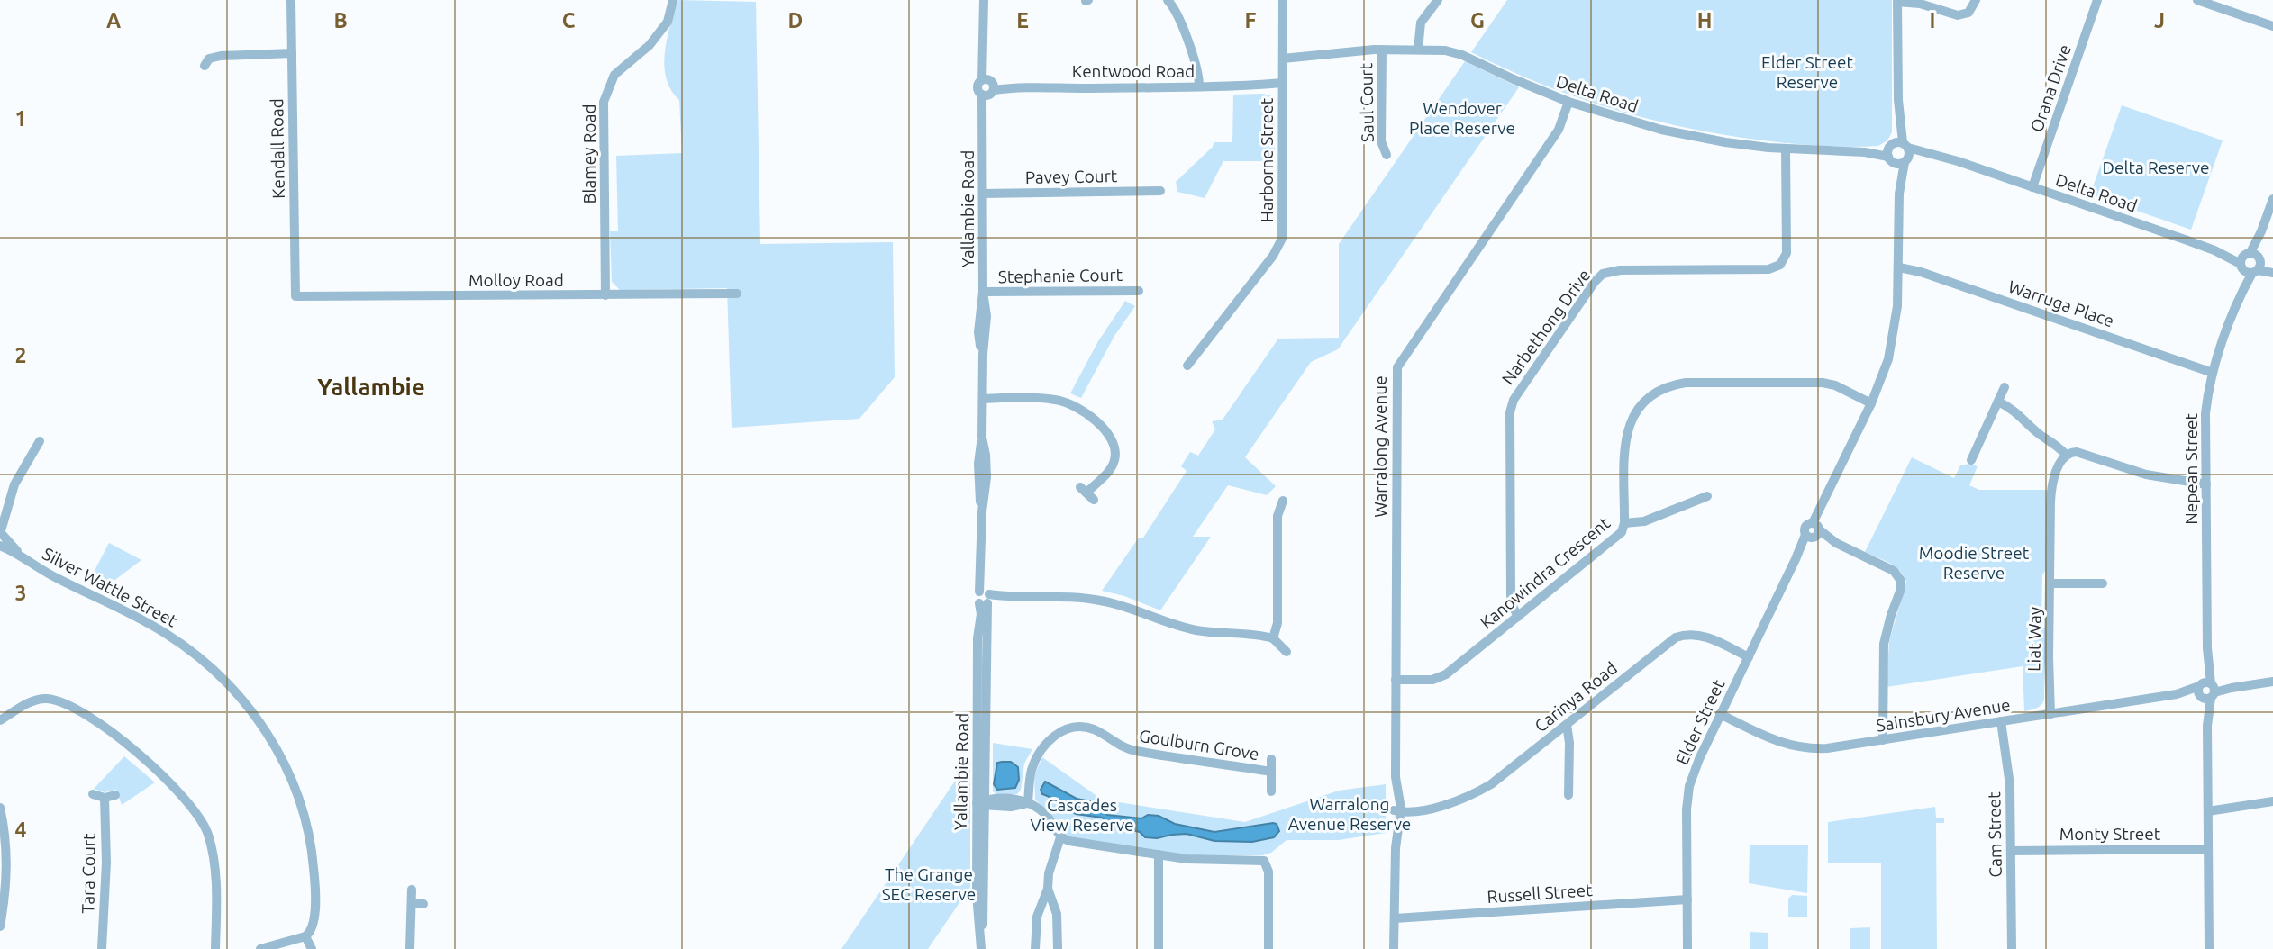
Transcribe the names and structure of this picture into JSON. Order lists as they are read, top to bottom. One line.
{"streets":{"street":["Kentwood Road","Orana Drive","Delta Road","Saul Court","Kendall Road","Blamey Road","Harborne Street","Pavey Court","Yallambie Road","Stephanie Court","Molloy Road","Warruga Place","Narbethong Drive","Warralong Avenue","Nepean Street","Kanowindra Crescent","Silver Wattle Street","Liat Way","Carinya Road","Sainsbury Avenue","Elder Street","Goulburn Grove","Monty Street","Cam Street","Tara Court","Russell Street"]},"crossings":[["Kentwood Road","Harborne Street"],["Kentwood Road","Yallambie Road"],["Orana Drive","Delta Road"],["Delta Road","Saul Court"],["Delta Road","Harborne Street"],["Delta Road","Narbethong Drive"],["Delta Road","Warralong Avenue"],["Delta Road","Nepean Street"],["Delta Road","Elder Street"],["Kendall Road","Molloy Road"],["Blamey Road","Molloy Road"],["Pavey Court","Yallambie Road"],["Yallambie Road","Stephanie Court"],["Warruga Place","Nepean Street"],["Warruga Place","Elder Street"],["Narbethong Drive","Kanowindra Crescent"],["Warralong Avenue","Kanowindra Crescent"],["Warralong Avenue","Carinya Road"],["Warralong Avenue","Russell Street"],["Nepean Street","Sainsbury Avenue"],["Nepean Street","Monty Street"],["Kanowindra Crescent","Elder Street"],["Liat Way","Sainsbury Avenue"],["Carinya Road","Elder Street"],["Sainsbury Avenue","Elder Street"],["Sainsbury Avenue","Cam Street"],["Elder Street","Russell Street"],["Monty Street","Cam Street"]],"districts":["Yallambie"],"parks":["Elder Street Reserve","Wendover Place Reserve","Delta Reserve","Moodie Street Reserve","Warralong Avenue Reserve","Cascades View Reserve","The Grange SEC Reserve"],"grid":{"columns":["A","B","C","D","E","F","G","H","I","J"],"rows":["1","2","3","4"]}}
